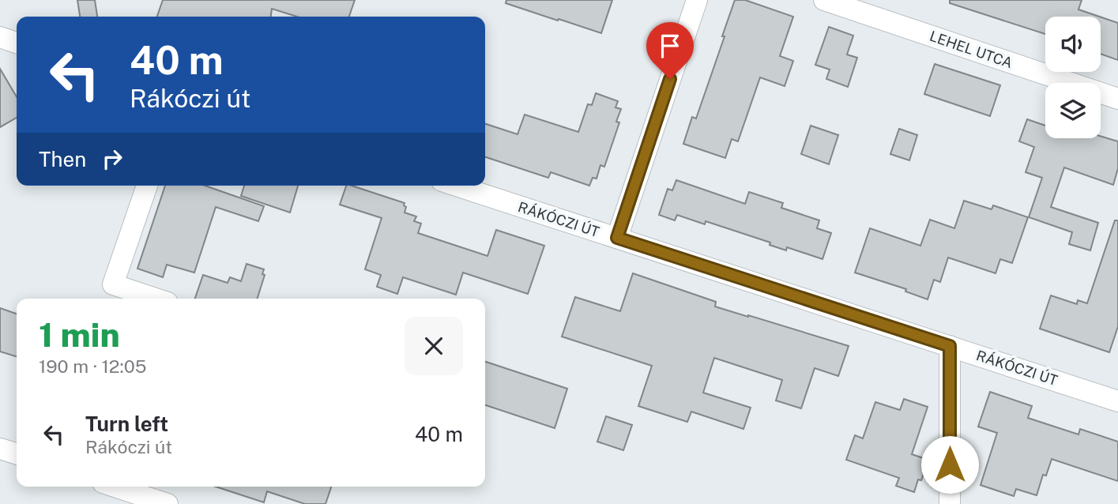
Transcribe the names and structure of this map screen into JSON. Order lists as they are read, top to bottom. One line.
{"streets":{"street":["LEHEL UTCA","RÁKÓCZI ÚT"]},"page":{"turn":["40 m","Rákóczi út"],"then":"Then","heading":["1 min","190 m · 12:05"],"list":[{"name":"Turn left","note":"Rákóczi út","value":"40 m"}]}}
